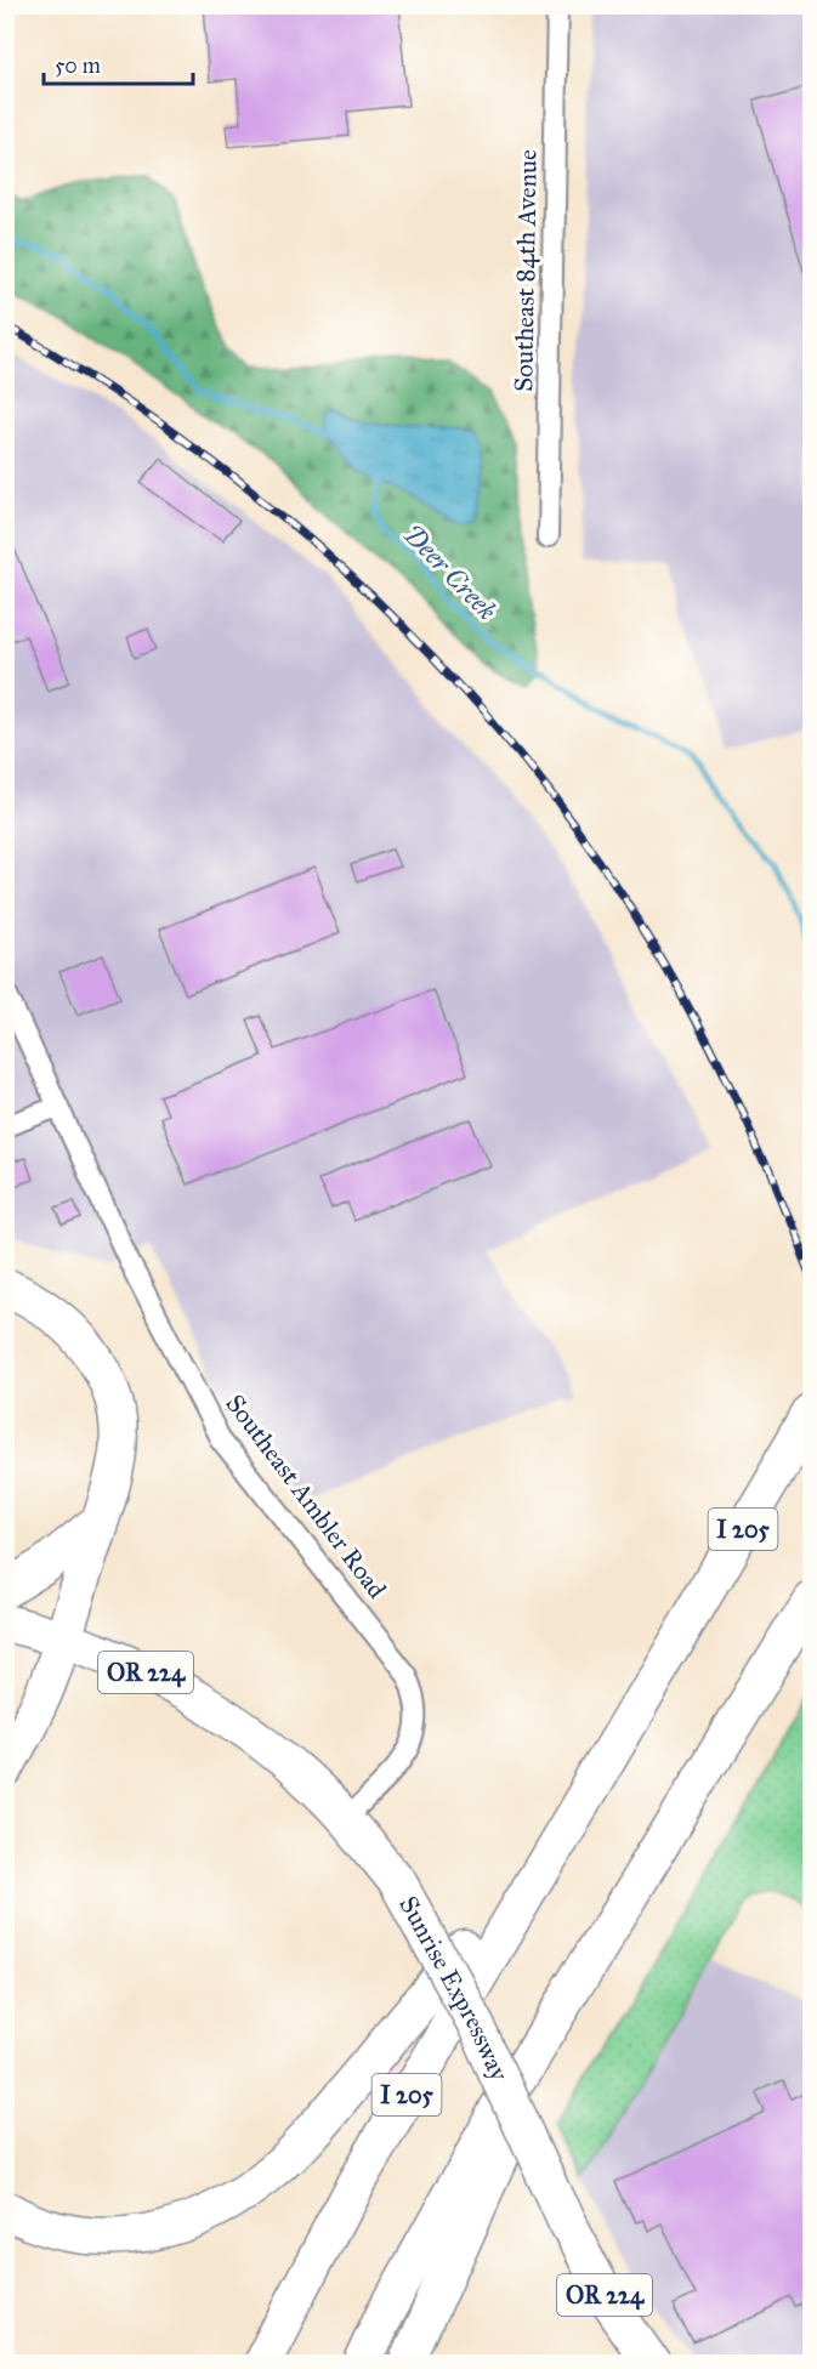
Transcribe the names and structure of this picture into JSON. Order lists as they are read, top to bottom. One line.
{"streets":{"highway":["I 205","OR 224","Sunrise Expressway"],"street":["Southeast 84th Avenue","Southeast Ambler Road"]},"crossings":[["Southeast Ambler Road","Sunrise Expressway"]],"water":["Deer Creek"],"scale_bar":"50 m"}
